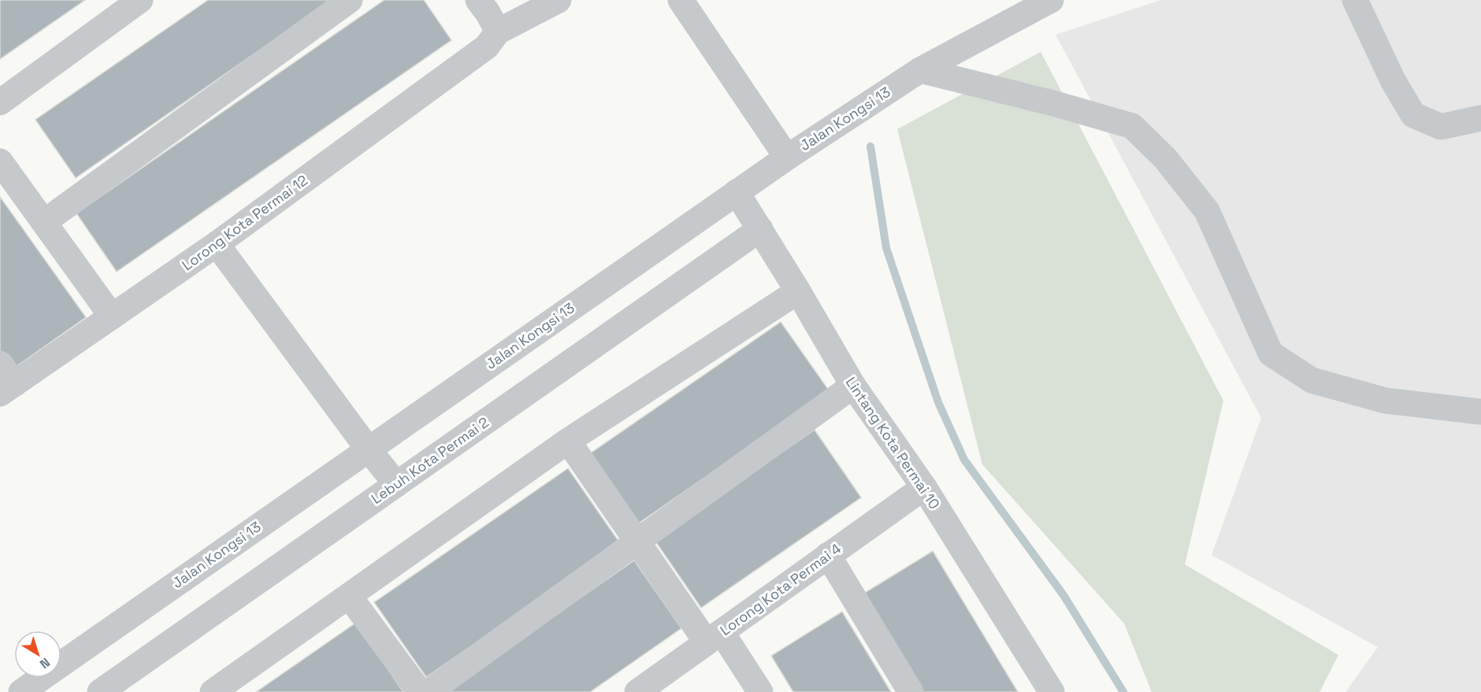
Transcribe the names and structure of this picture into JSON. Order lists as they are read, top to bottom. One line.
{"streets":{"street":["Jalan Kongsi 13","Lorong Kota Permai 12","Lintang Kota Permai 10","Lebuh Kota Permai 2","Lorong Kota Permai 4"]},"crossings":[["Jalan Kongsi 13","Lintang Kota Permai 10"],["Lintang Kota Permai 10","Lebuh Kota Permai 2"],["Lintang Kota Permai 10","Lorong Kota Permai 4"]],"north":"bottom right"}
